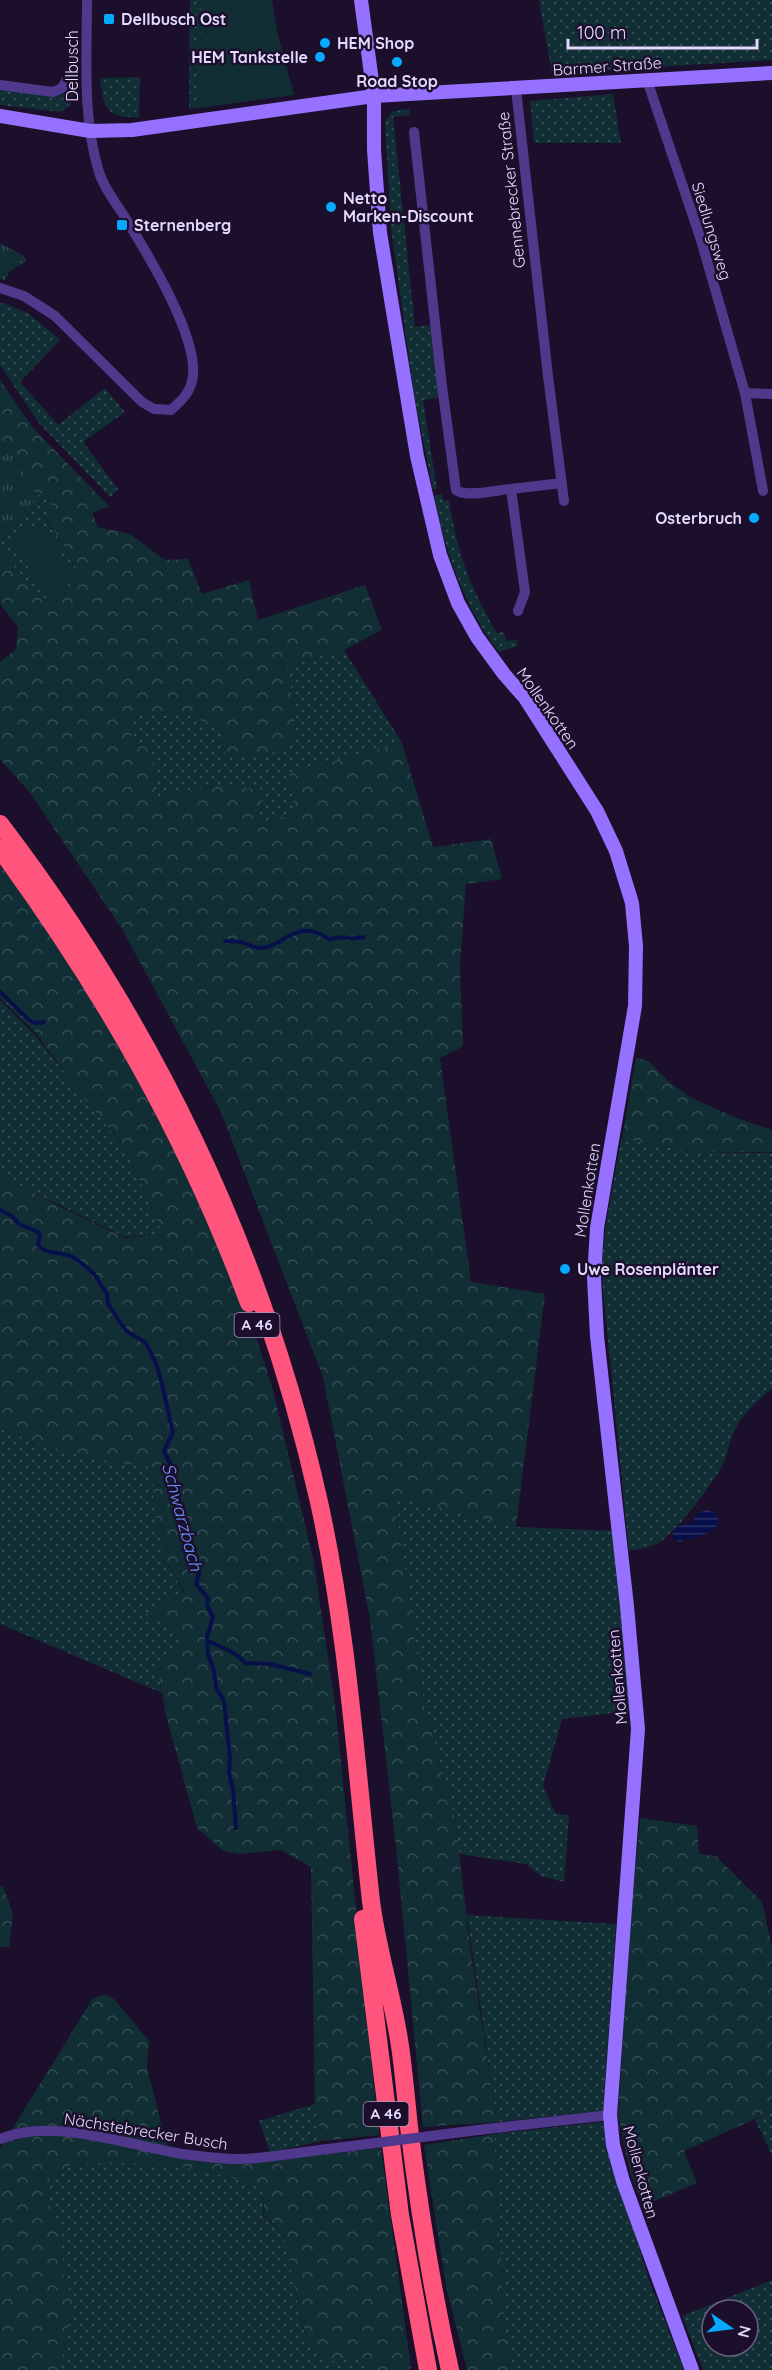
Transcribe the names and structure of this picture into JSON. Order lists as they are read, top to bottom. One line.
{"streets":{"highway":["A 46"],"main road":["Barmer Straße","Gennebrecker Straße","Mollenkotten"],"street":["Dellbusch","Siedlungsweg","Nächstebrecker Busch"]},"crossings":[["Dellbusch","Gennebrecker Straße"],["Barmer Straße","Gennebrecker Straße"],["Barmer Straße","Siedlungsweg"],["Gennebrecker Straße","Mollenkotten"],["Mollenkotten","Nächstebrecker Busch"]],"water":["Schwarzbach"],"places":{"transit":["Dellbusch Ost","Sternenberg"],"other":["HEM Shop","HEM Tankstelle","Road Stop","Netto Marken-Discount","Osterbruch","Uwe Rosenplänter"]},"scale_bar":"100 m","north":"right"}
